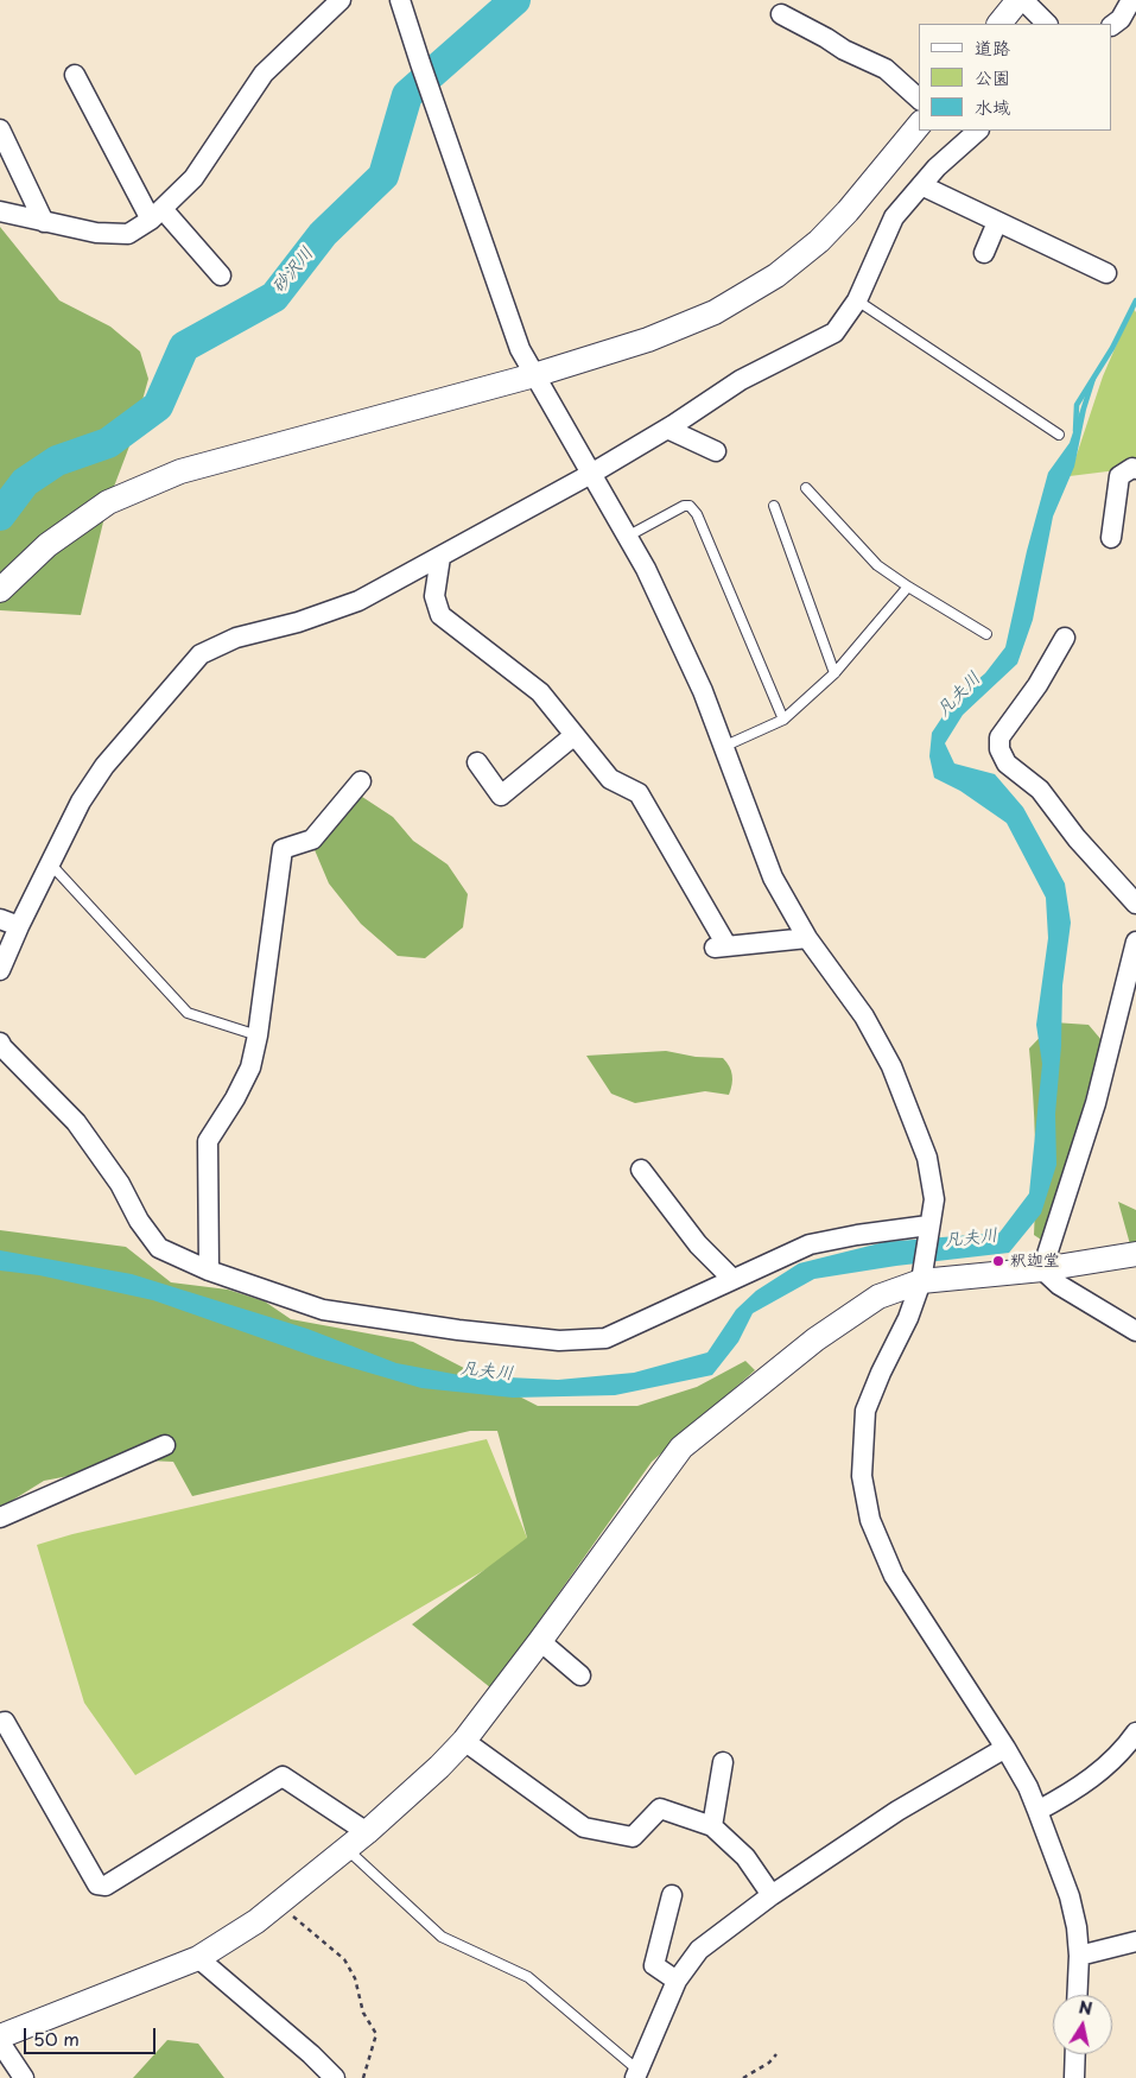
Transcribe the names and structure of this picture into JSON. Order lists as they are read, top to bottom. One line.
{"water":["砂沢川","凡夫川"],"places":["釈迦堂"],"legend":["道路","公園","水域"],"scale_bar":"50 m","north":"top"}
